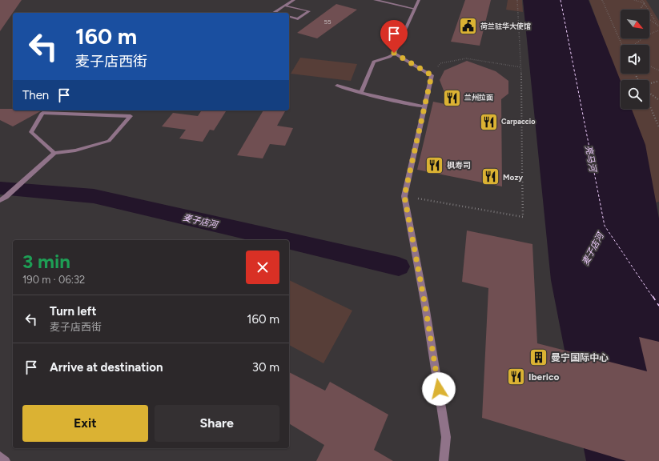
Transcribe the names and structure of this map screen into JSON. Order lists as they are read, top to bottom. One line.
{"water":["亮马河","麦子店河"],"places":{"public building":["荷兰驻华大使馆"],"restaurant":["兰州拉面","Carpaccio","枫寿司","Mozy","Iberico"],"building":["曼宁国际中心"]},"house_numbers":["55"],"north":"bottom right","page":{"turn":["160 m","麦子店西街"],"then":"Then","heading":["3 min","190 m · 06:32"],"list":[{"name":"Turn left","note":"麦子店西街","value":"160 m"},{"name":"Arrive at destination","value":"30 m"}],"buttons":["Exit","Share"]}}
